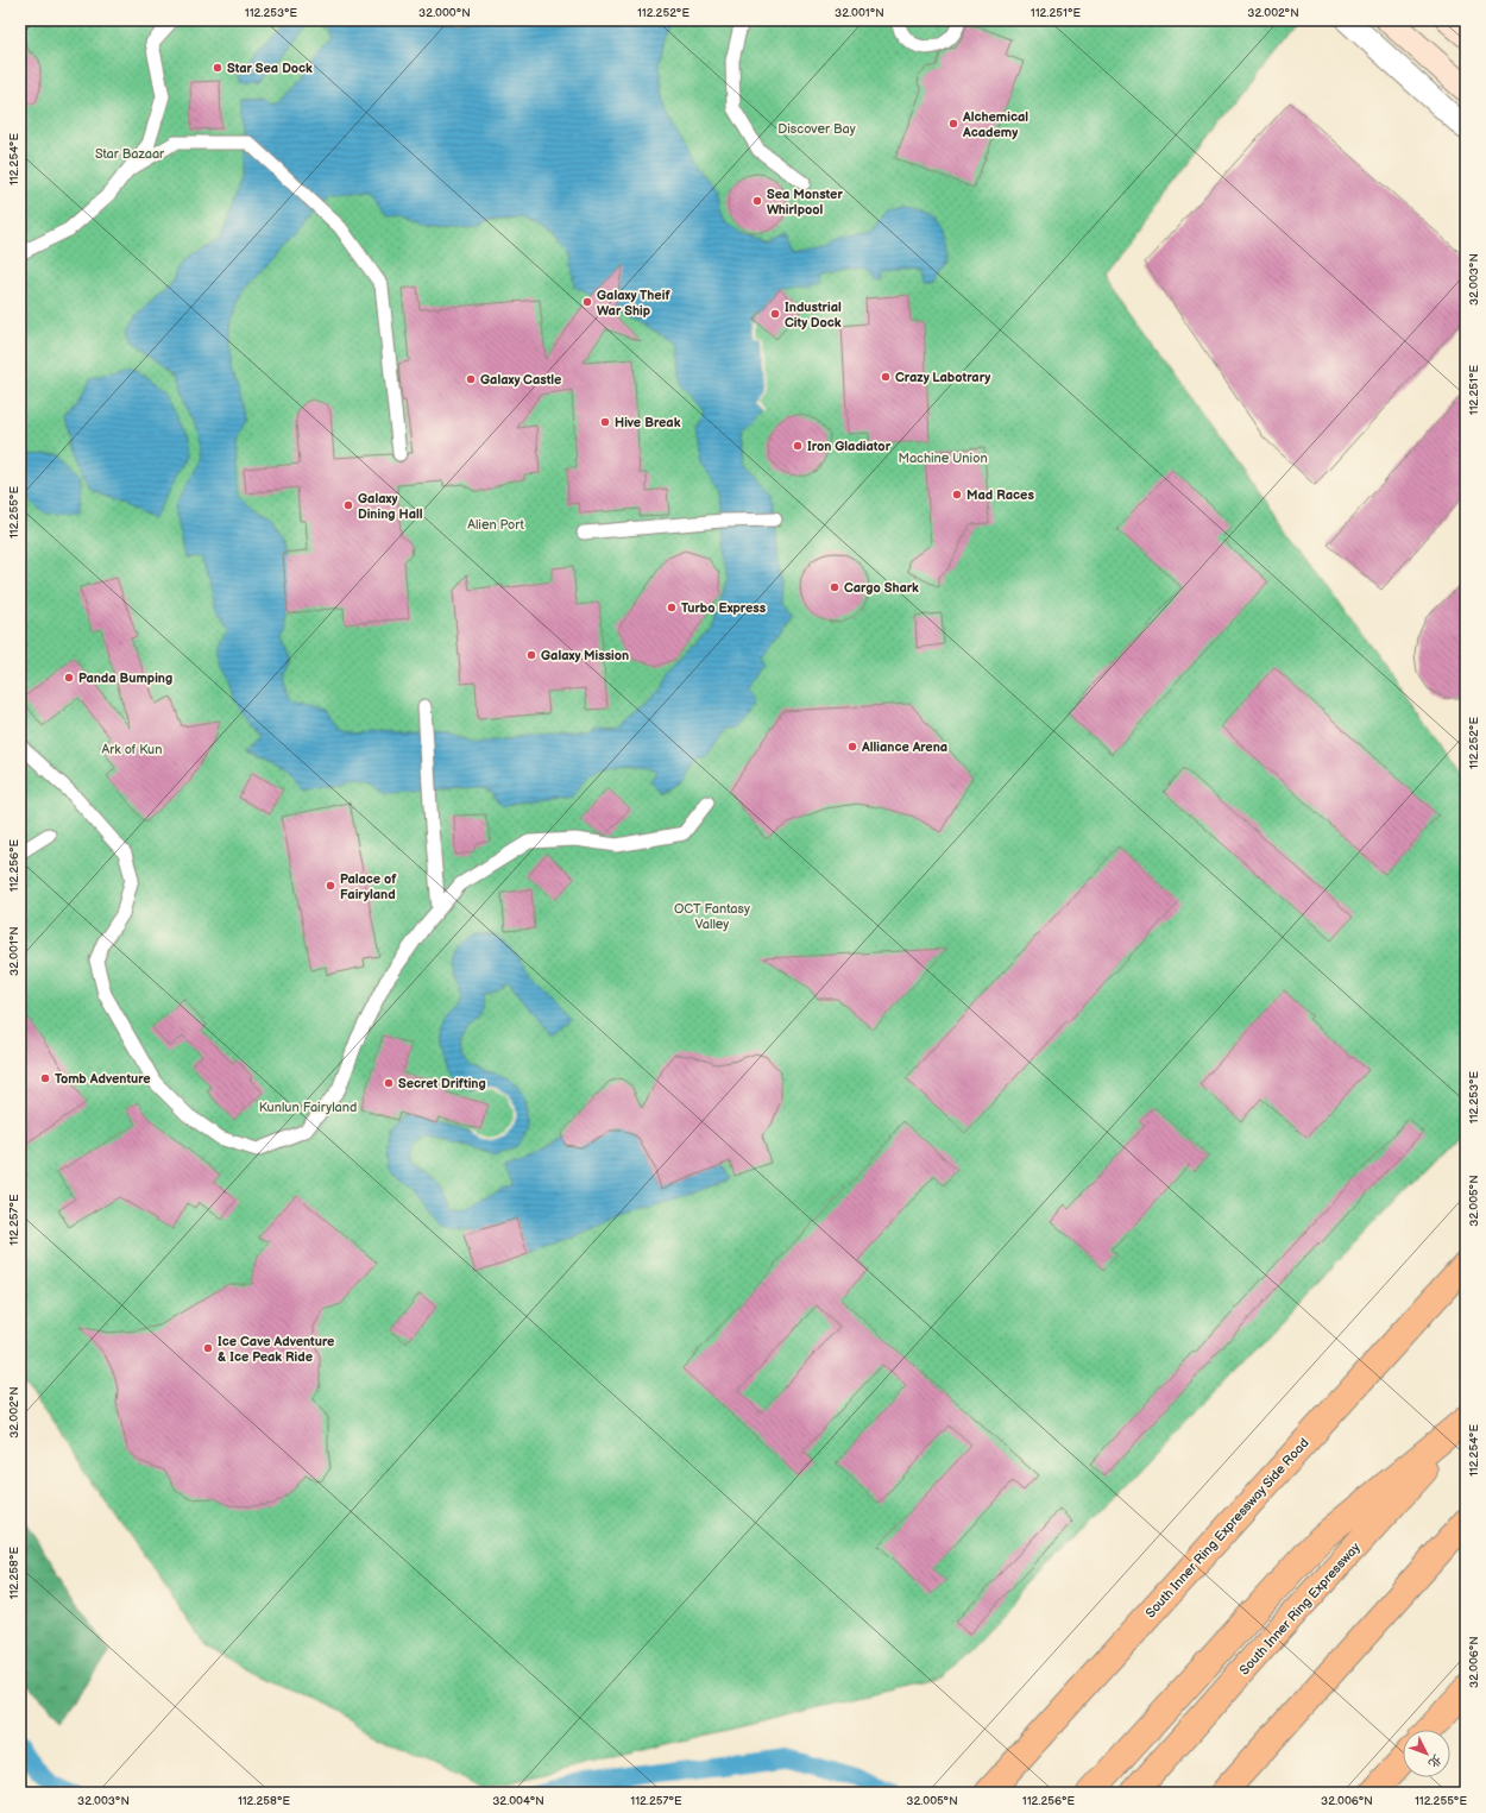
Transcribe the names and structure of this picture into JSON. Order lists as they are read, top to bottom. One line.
{"streets":{"main road":["South Inner Ring Expressway Side Road","South Inner Ring Expressway"]},"parks":["Discover Bay","Star Bazaar","Machine Union","Alien Port","Ark of Kun","OCT Fantasy Valley","Kunlun Fairyland"],"places":["Star Sea Dock","Alchemical Academy","Sea Monster Whirlpool","Galaxy Theif War Ship","Industrial City Dock","Crazy Labotrary","Galaxy Castle","Hive Break","Iron Gladiator","Mad Races","Galaxy Dining Hall","Cargo Shark","Turbo Express","Galaxy Mission","Panda Bumping","Alliance Arena","Palace of Fairyland","Tomb Adventure","Secret Drifting","Ice Cave Adventure & Ice Peak Ride"],"north":"bottom right","coordinates":["112.253°E","32.000°N","112.252°E","32.001°N","112.251°E","32.002°N","112.254°E","32.003°N","112.255°E","112.256°E","32.005°N","112.257°E","112.258°E","32.006°N","32.004°N"]}
